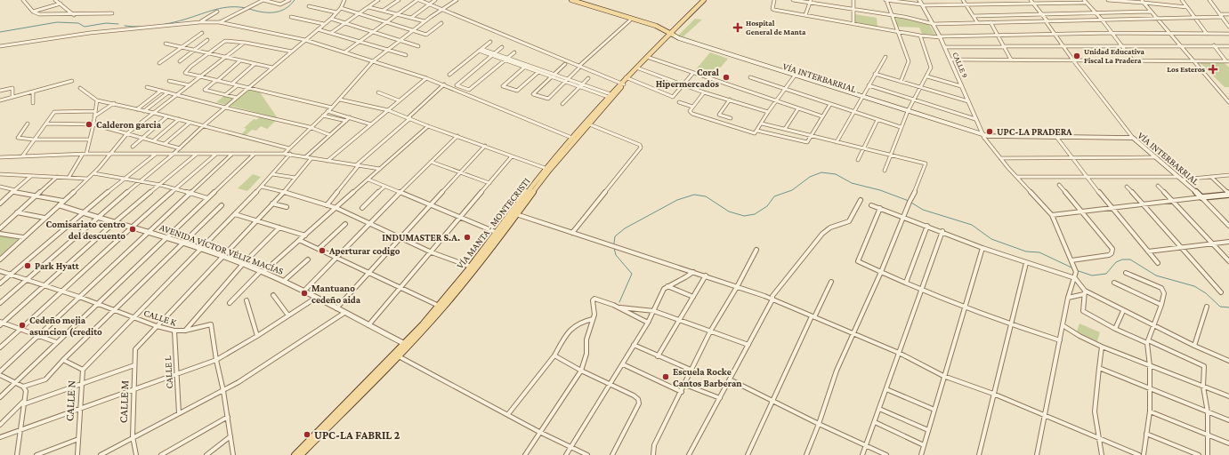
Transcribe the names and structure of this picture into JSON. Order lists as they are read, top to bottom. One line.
{"streets":{"main road":["VÍA INTERBARRIAL","VÍA MANTA - MONTECRISTI"],"street":["CALLE 9","AVENIDA VÍCTOR VÉLIZ MACÍAS","CALLE K","CALLE L","CALLE N","CALLE M"]},"crossings":[["CALLE 9","VÍA INTERBARRIAL"],["VÍA INTERBARRIAL","VÍA MANTA - MONTECRISTI"],["VÍA MANTA - MONTECRISTI","AVENIDA VÍCTOR VÉLIZ MACÍAS"],["CALLE K","CALLE L"],["CALLE K","CALLE M"]],"places":{"health":["Hospital General de Manta","Los Esteros"],"other":["Unidad Educativa Fiscal La Pradera","Coral Hipermercados","Calderon garcia","UPC-LA PRADERA","Comisariato centro del descuento","INDUMASTER S.A.","Aperturar codigo","Park Hyatt","Mantuano cedeño aida","Cedeño mejia asuncion (credito","Escuela Rocke Cantos Barberan","UPC-LA FABRIL 2"]}}
